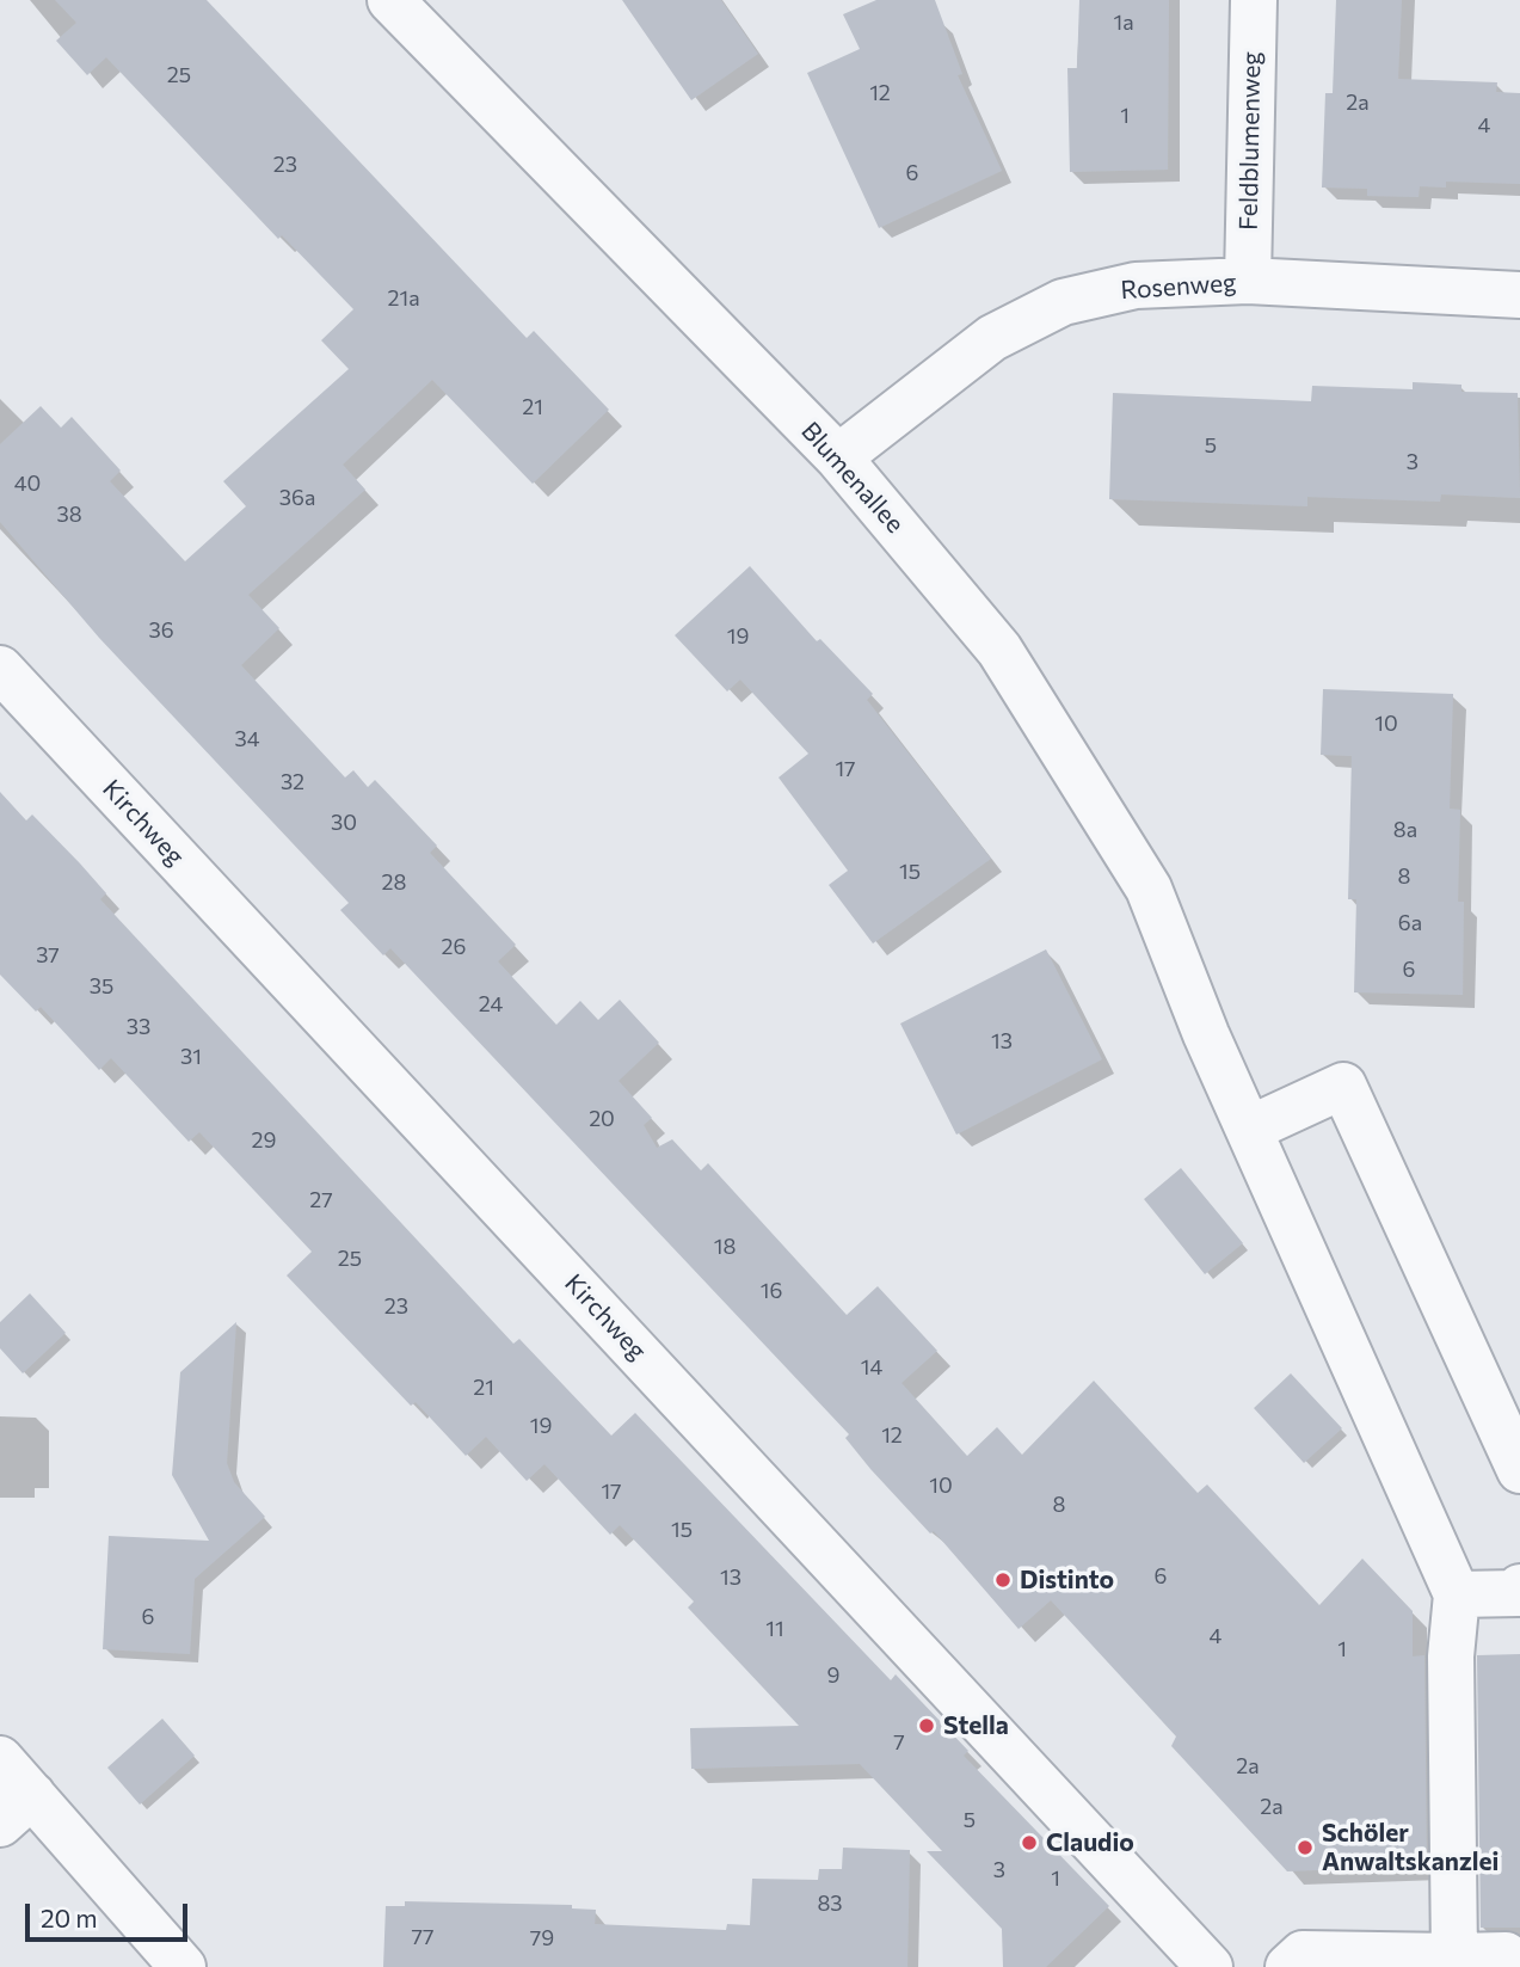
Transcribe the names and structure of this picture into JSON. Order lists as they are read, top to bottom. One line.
{"streets":{"street":["Feldblumenweg","Rosenweg","Blumenallee","Kirchweg"]},"crossings":[["Feldblumenweg","Rosenweg"],["Rosenweg","Blumenallee"]],"places":["Distinto","Stella","Claudio","Schöler Anwaltskanzlei"],"house_numbers":["1a","25","12","2a","1","4","23","6","21a","21","5","3","40","36a","38","36","19","10","34","17","32","30","8a","15","8","28","6a","26","37","6","35","24","33","13","31","20","29","27","18","25","16","23","14","21","19","12","10","17","8","15","6","13","6","11","4","1","9","7","2a","2a","5","3","1","83","77","79"],"scale_bar":"20 m"}
